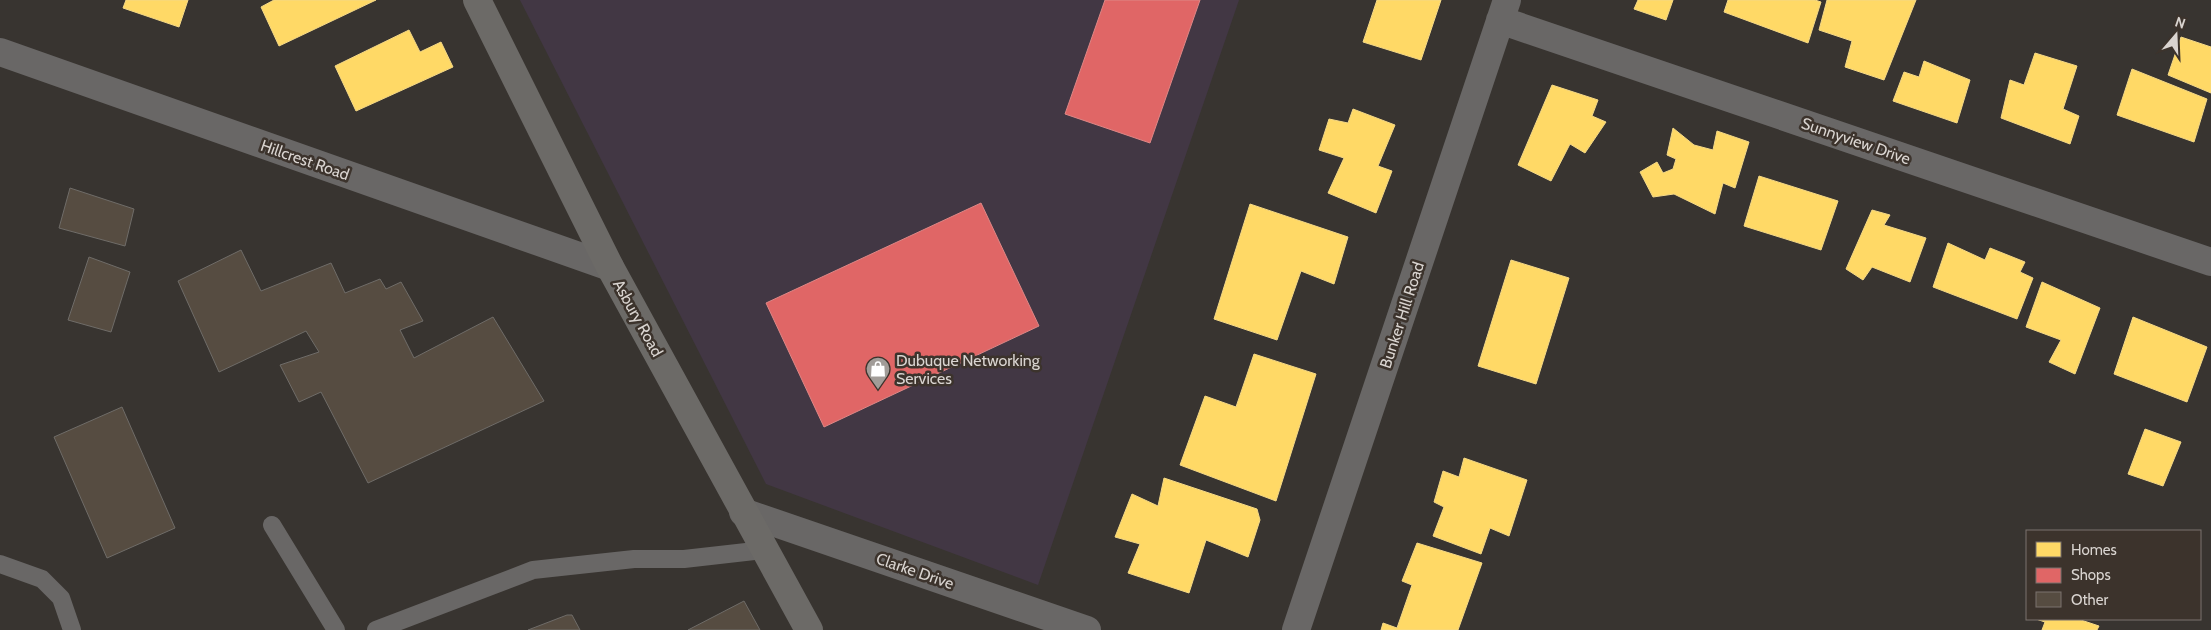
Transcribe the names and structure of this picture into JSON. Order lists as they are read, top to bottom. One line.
{"streets":{"main road":["Asbury Road"],"street":["Sunnyview Drive","Hillcrest Road","Bunker Hill Road","Clarke Drive"]},"crossings":[["Sunnyview Drive","Bunker Hill Road"],["Hillcrest Road","Asbury Road"],["Asbury Road","Clarke Drive"]],"places":{"shop":["Dubuque Networking Services"]},"legend":["Homes","Shops","Other"],"north":"top"}
